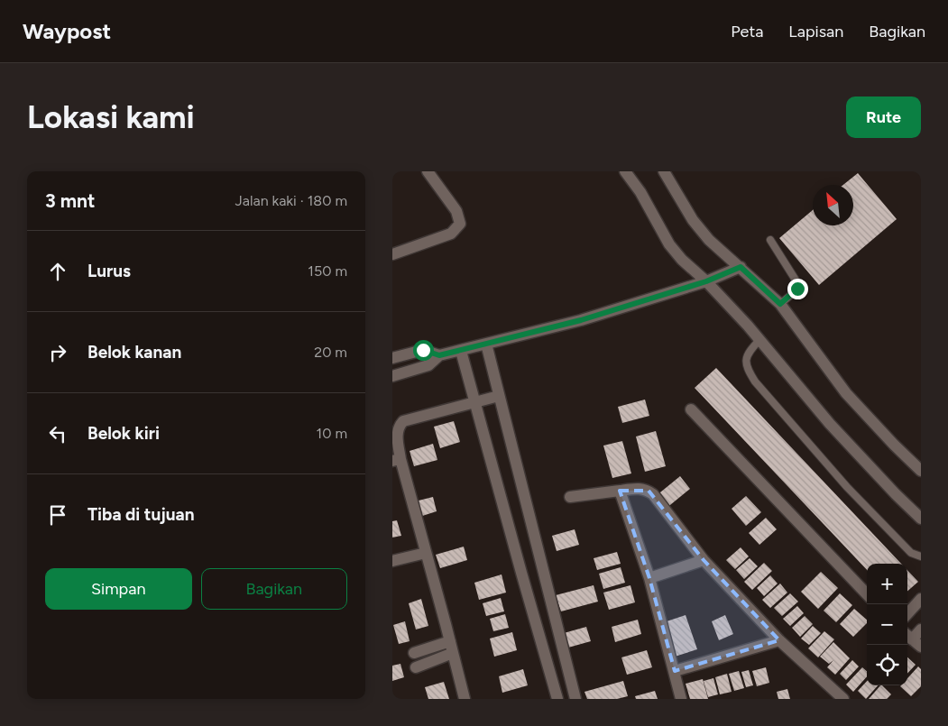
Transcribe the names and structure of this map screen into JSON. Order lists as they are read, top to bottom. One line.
{"north":"top left","page":{"header":"Waypost","nav":["Peta","Lapisan","Bagikan"],"buttons":["Rute",["Simpan","Bagikan"]],"title":"Lokasi kami","heading":["3 mnt","Jalan kaki · 180 m"],"list":[["Lurus","150 m"],["Belok kanan","20 m"],["Belok kiri","10 m"],"Tiba di tujuan"],"map_buttons":["+","−"]}}
